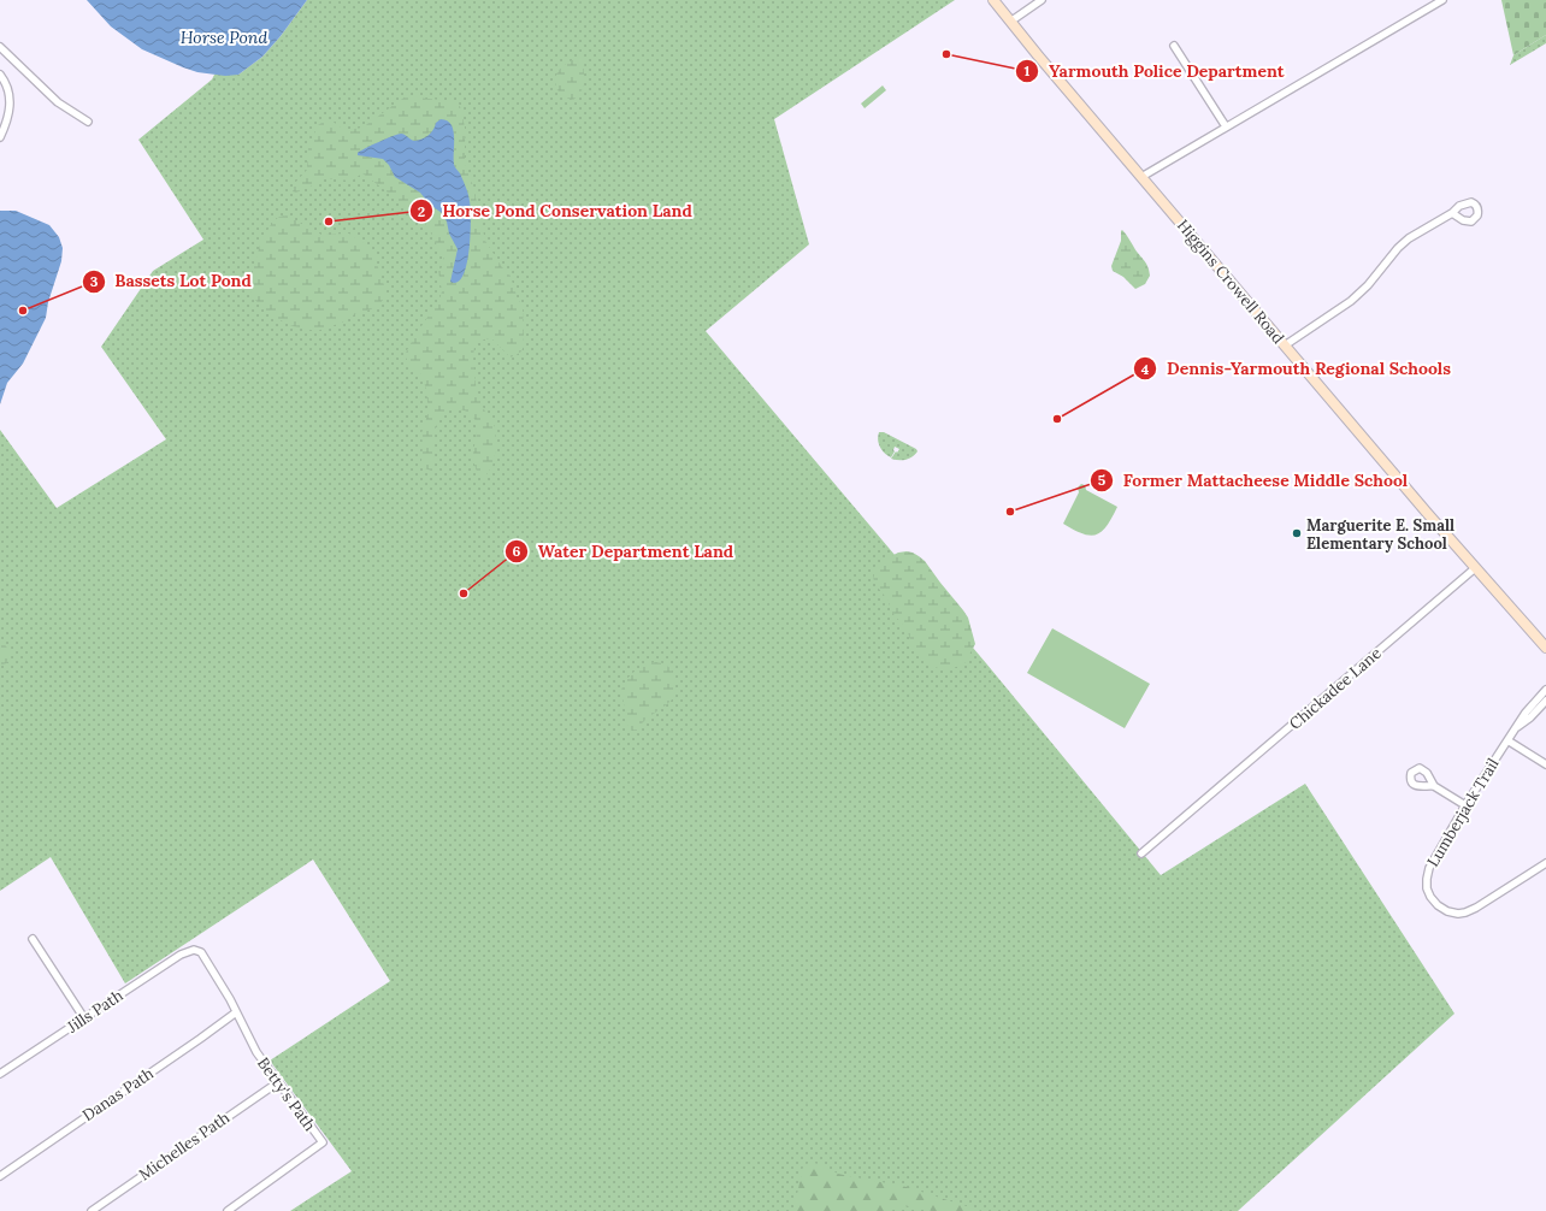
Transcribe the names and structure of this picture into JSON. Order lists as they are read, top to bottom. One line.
{"streets":{"main road":["Higgins Crowell Road"],"street":["Chickadee Lane","Lumberjack Trail","Jills Path","Danas Path","Betty's Path","Michelles Path"]},"crossings":[["Higgins Crowell Road","Chickadee Lane"],["Jills Path","Betty's Path"],["Danas Path","Betty's Path"],["Betty's Path","Michelles Path"]],"water":["Horse Pond"],"places":["Yarmouth Police Department","Horse Pond Conservation Land","Bassets Lot Pond","Dennis-Yarmouth Regional Schools","Former Mattacheese Middle School","Marguerite E. Small Elementary School","Water Department Land"]}
